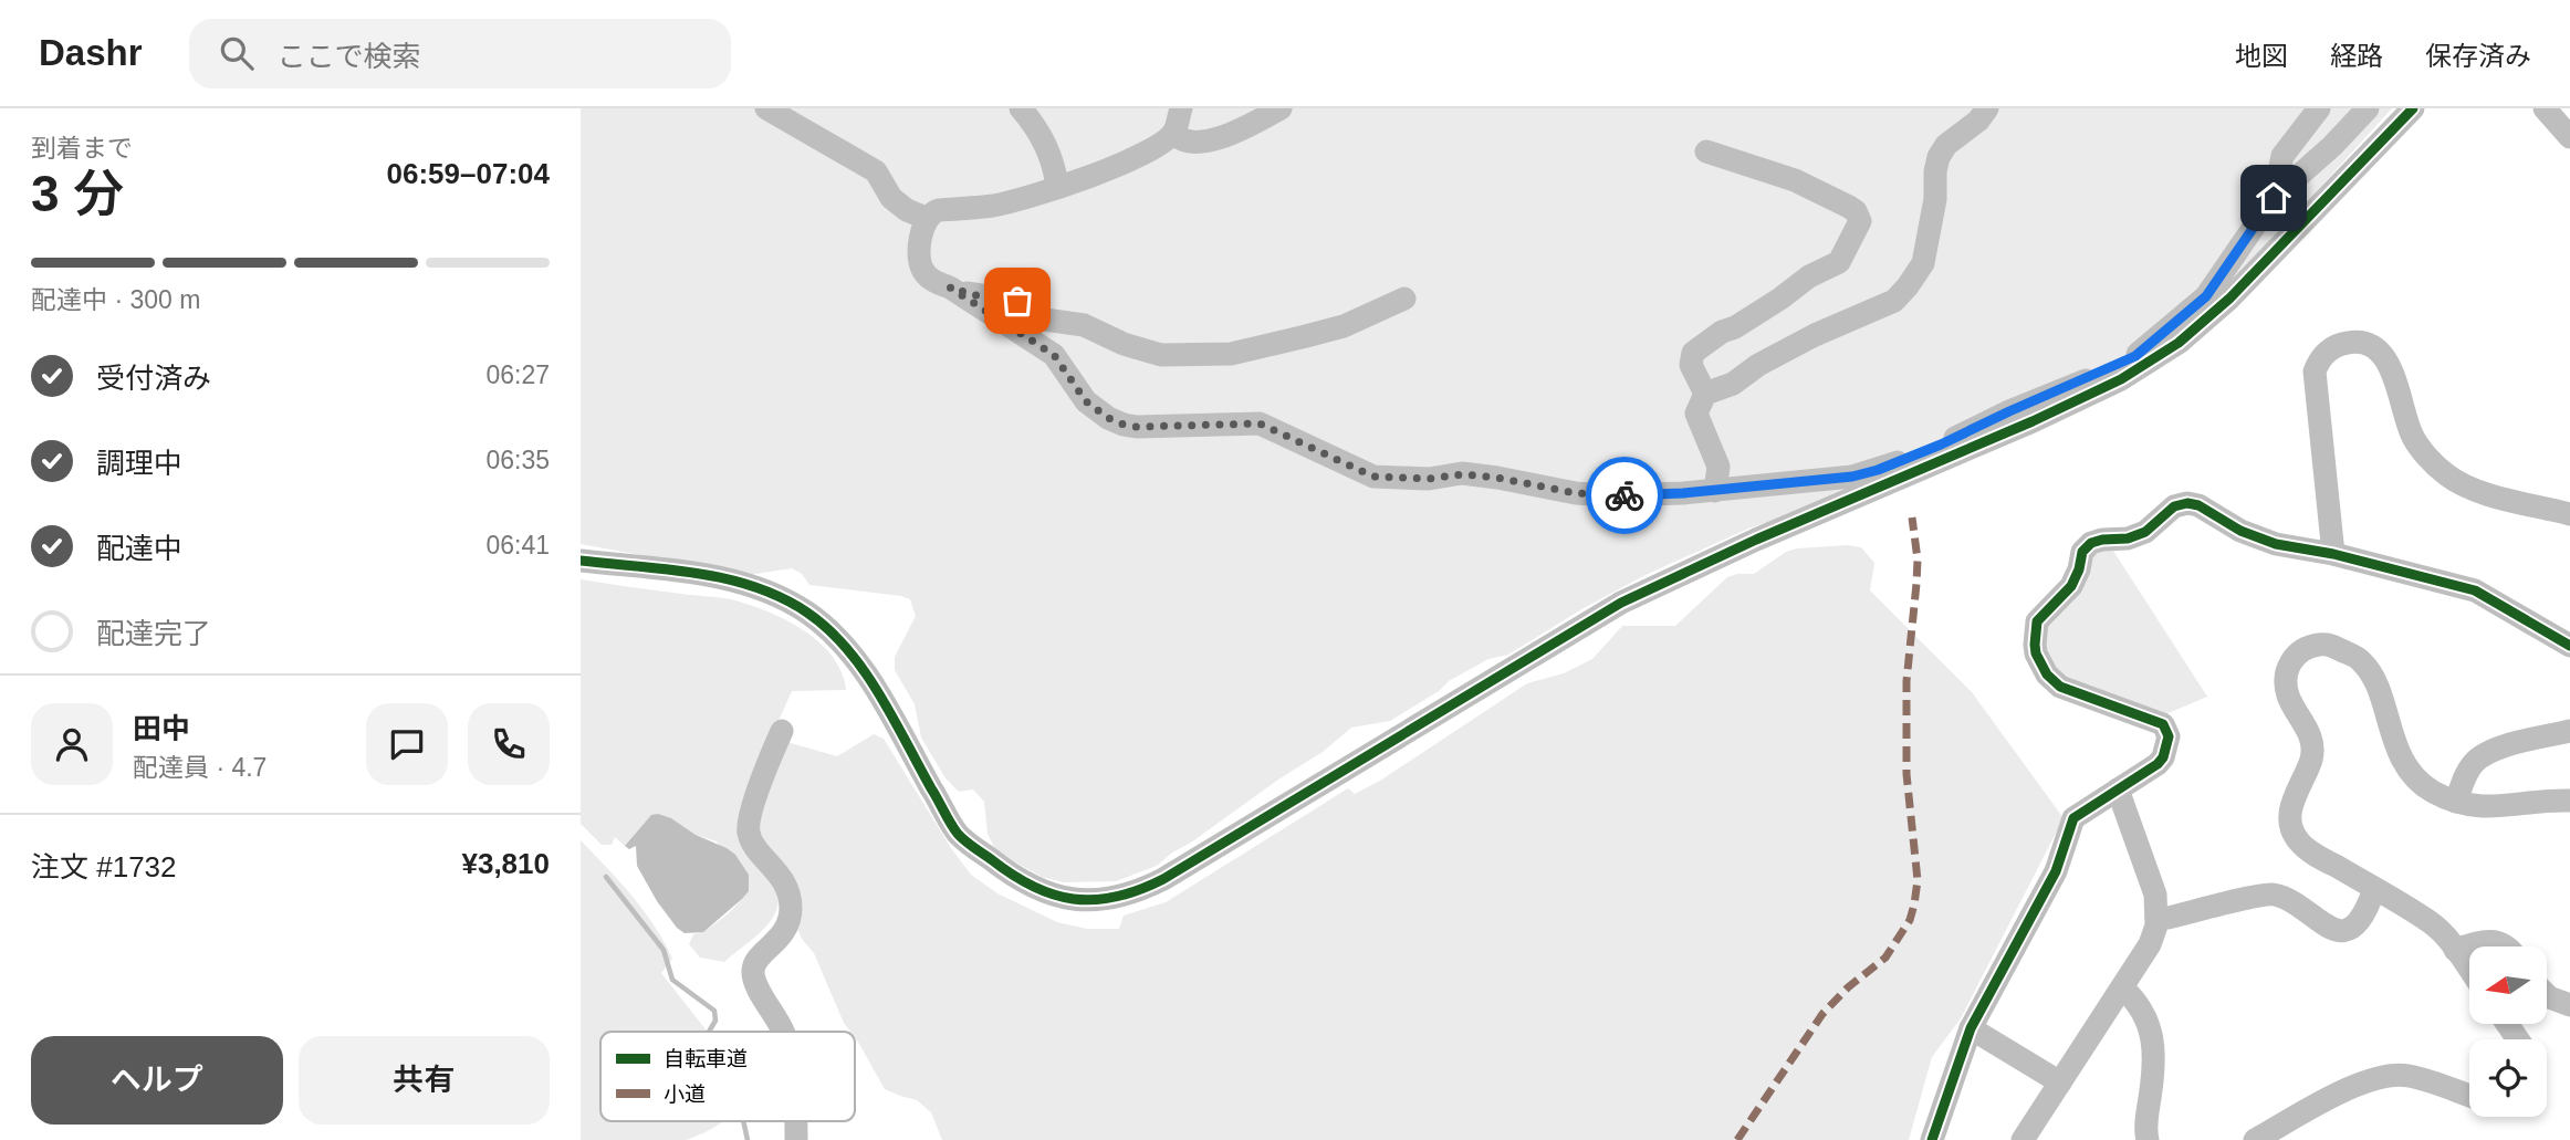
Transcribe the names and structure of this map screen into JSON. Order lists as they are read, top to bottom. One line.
{"legend":["自転車道","小道"],"north":"left","page":{"header":"Dashr","search":"ここで検索","nav":["地図","経路","保存済み"],"heading":["3 分","到着まで","06:59–07:04"],"panel":["田中","配達員 · 4.7","注文 #1732","¥3,810"],"bar":"配達中 · 300 m","list":[["受付済み","06:27"],["調理中","06:35"],["配達中","06:41"],"配達完了"],"buttons":["ヘルプ","共有"]}}
